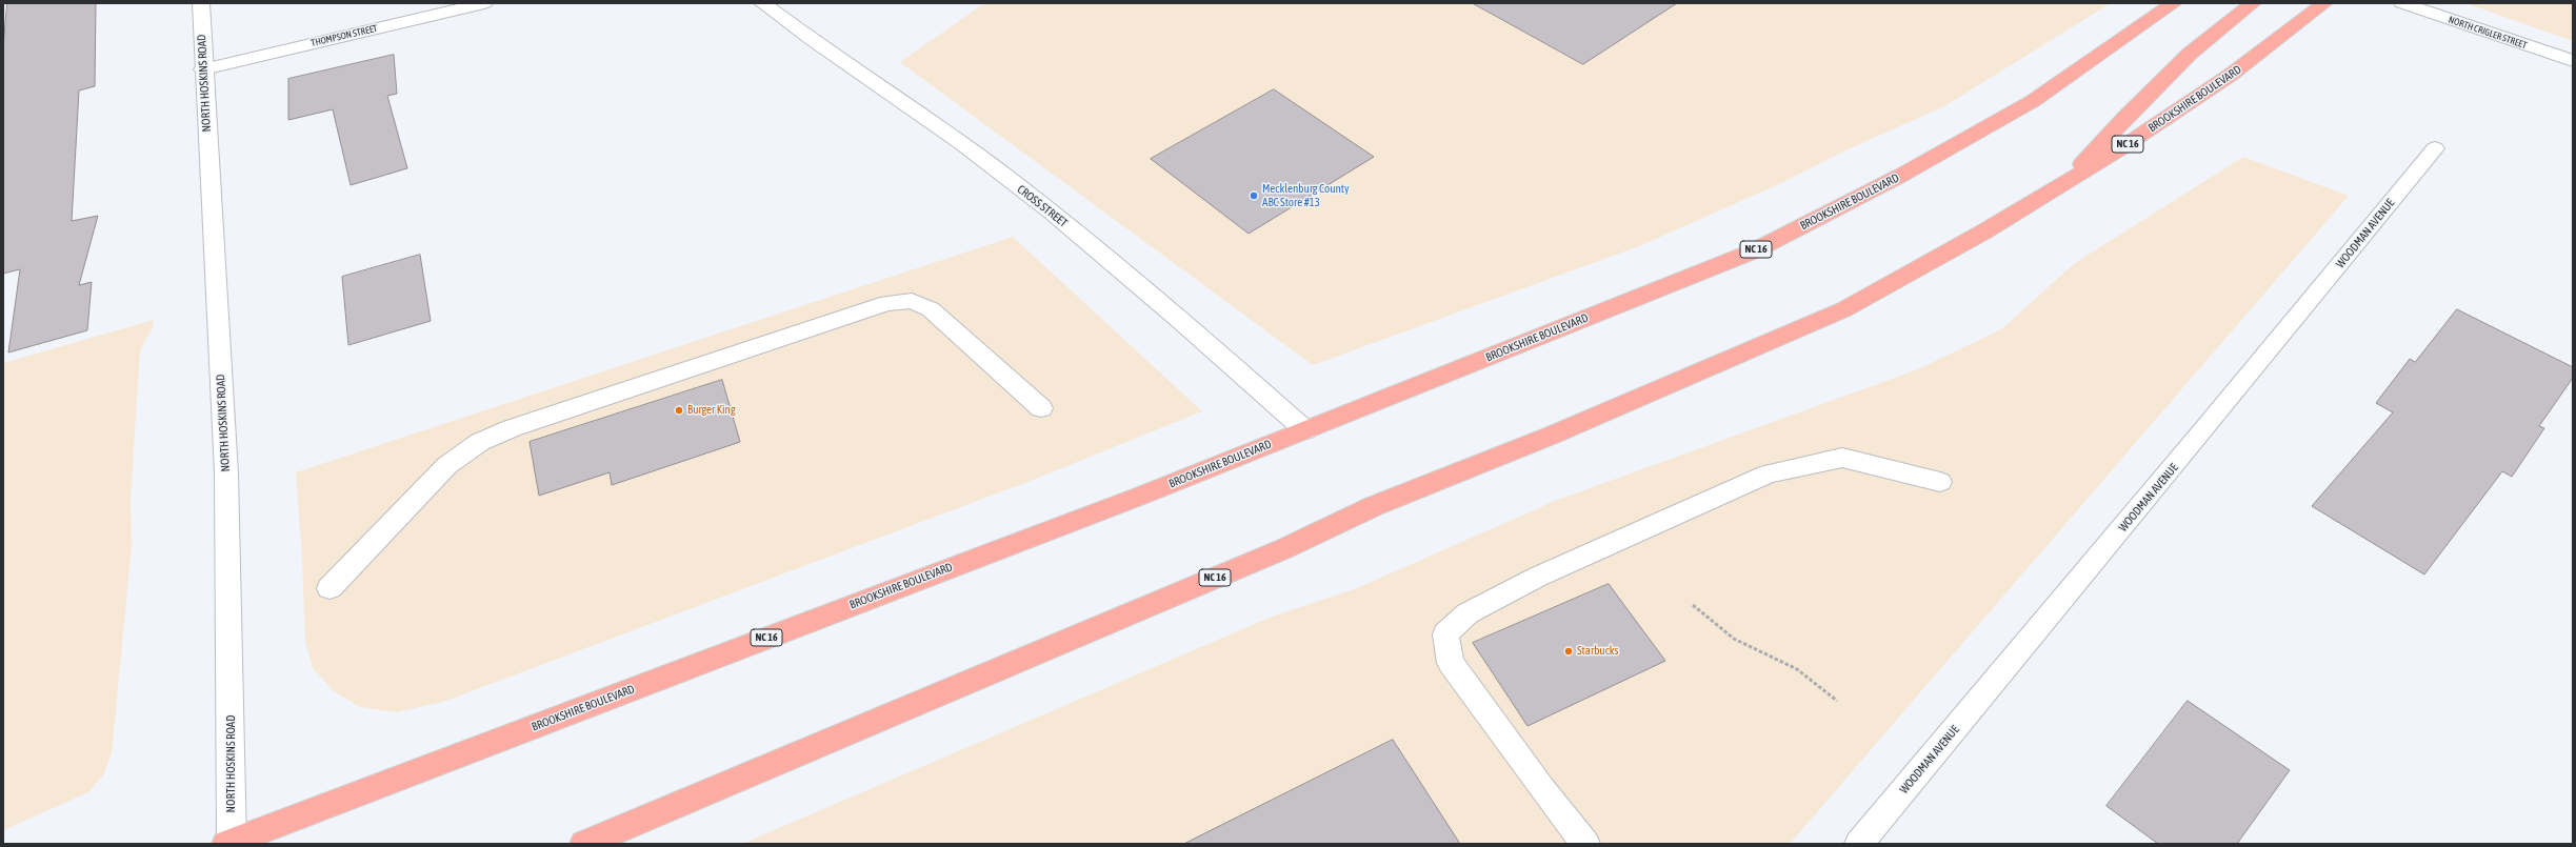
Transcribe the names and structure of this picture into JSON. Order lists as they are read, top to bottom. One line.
{"streets":{"highway":["BROOKSHIRE BOULEVARD","NC 16"],"street":["NORTH CRIGLER STREET","THOMPSON STREET","NORTH HOSKINS ROAD","CROSS STREET","WOODMAN AVENUE"]},"crossings":[["THOMPSON STREET","NORTH HOSKINS ROAD"],["NORTH HOSKINS ROAD","BROOKSHIRE BOULEVARD"],["BROOKSHIRE BOULEVARD","CROSS STREET"]],"places":["Mecklenburg County ABC Store #13","Burger King","Starbucks"]}
